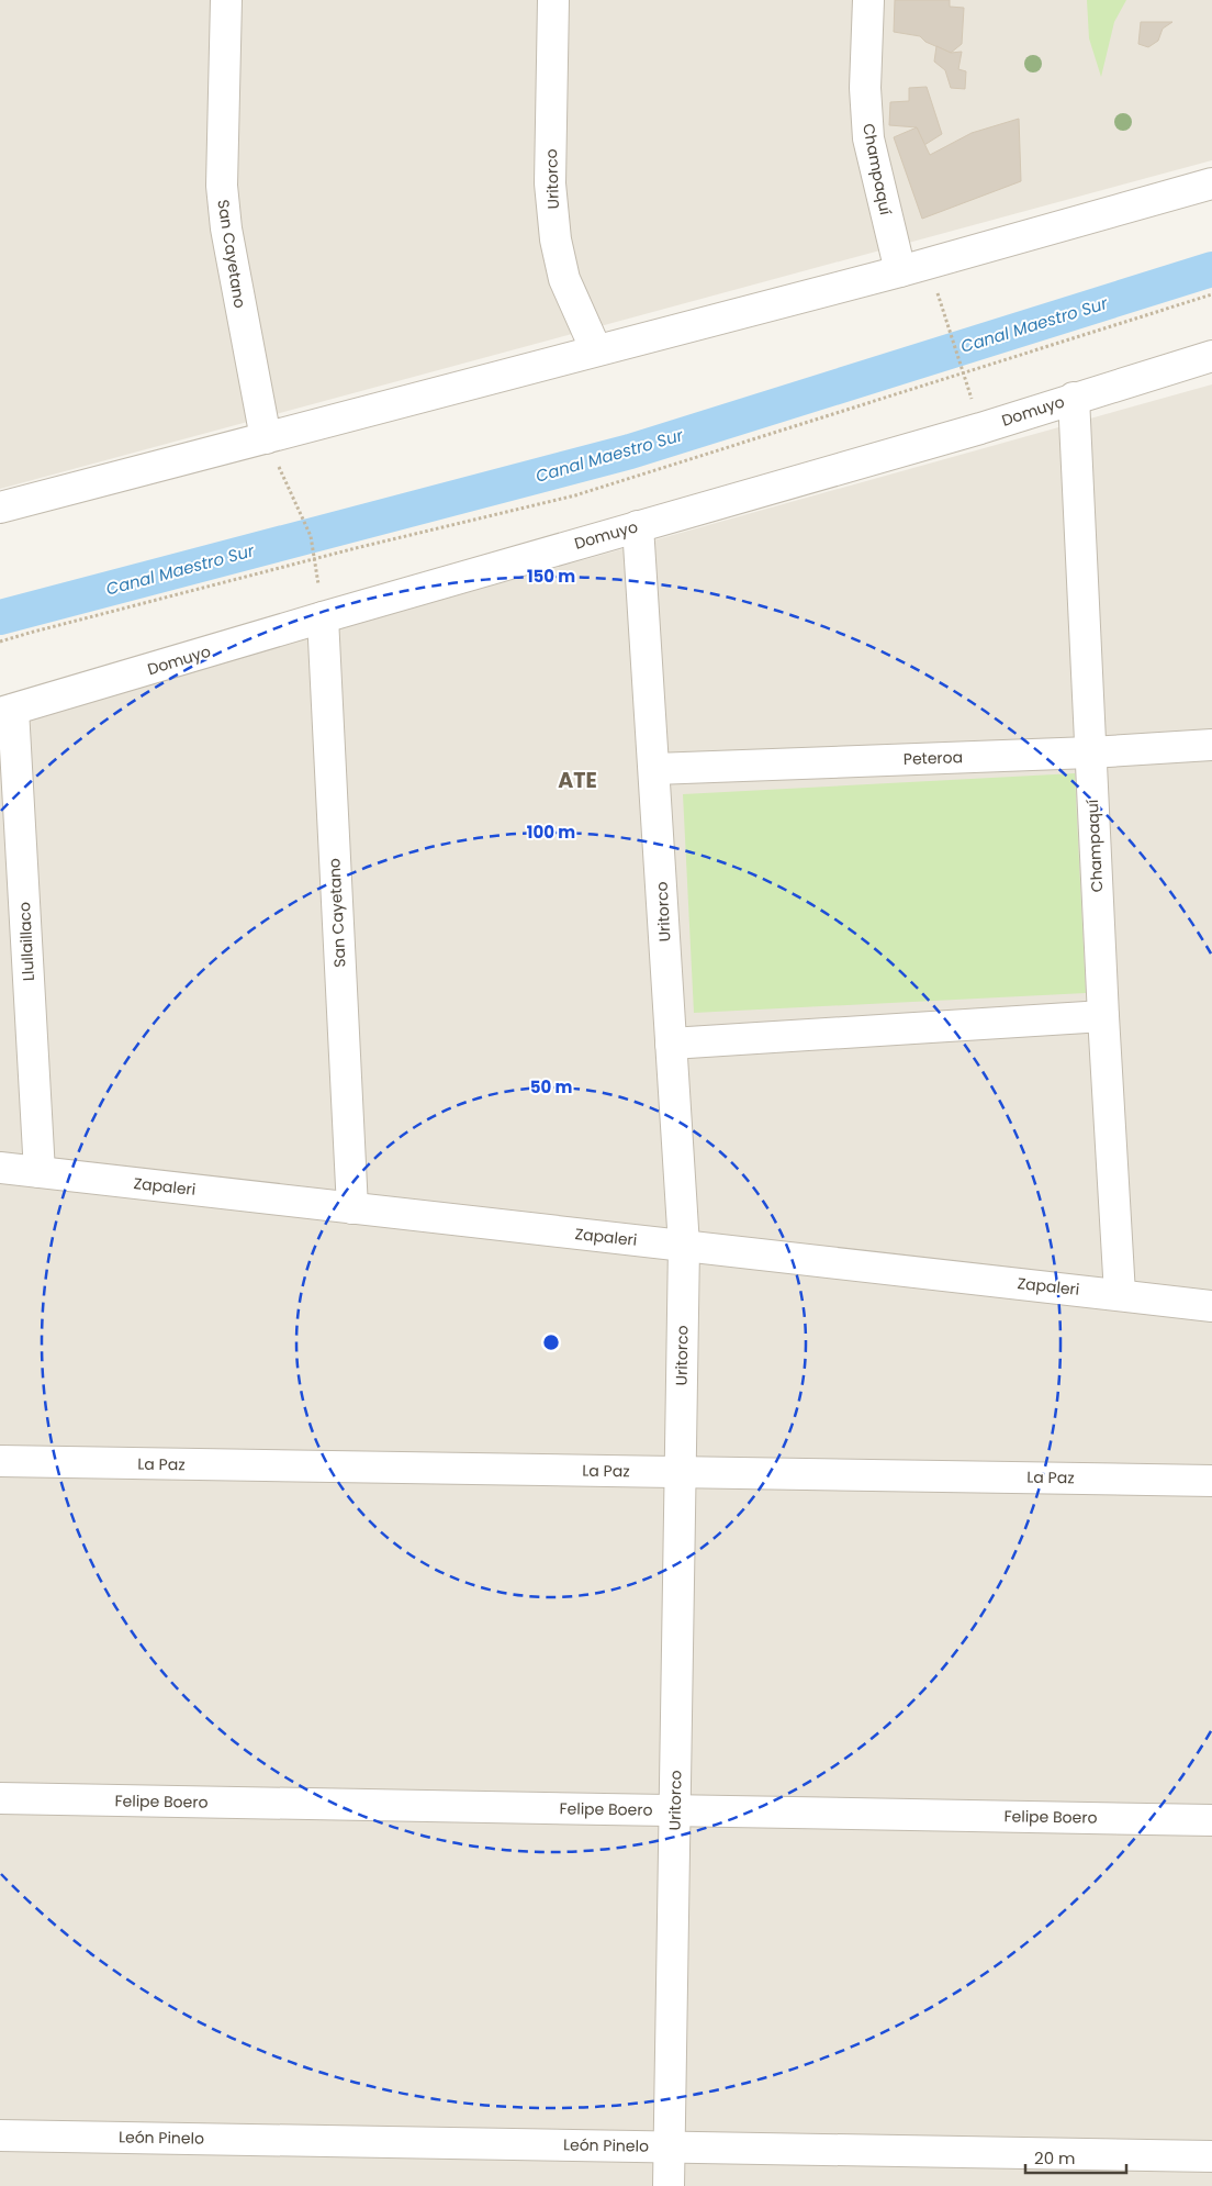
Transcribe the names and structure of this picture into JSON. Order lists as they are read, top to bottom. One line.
{"streets":{"street":["Champaquí","Uritorco","San Cayetano","Domuyo","Peteroa","Llullaillaco","Zapaleri","La Paz","Felipe Boero","León Pinelo"]},"crossings":[["Champaquí","Domuyo"],["Champaquí","Peteroa"],["Champaquí","Zapaleri"],["Uritorco","Domuyo"],["Uritorco","Peteroa"],["Uritorco","Zapaleri"],["Uritorco","La Paz"],["Uritorco","Felipe Boero"],["Uritorco","León Pinelo"],["San Cayetano","Domuyo"],["San Cayetano","Zapaleri"],["Domuyo","Llullaillaco"],["Llullaillaco","Zapaleri"]],"districts":["ATE"],"water":["Canal Maestro Sur"],"scale_bar":"20 m","rings":["150 m","100 m","50 m"]}
